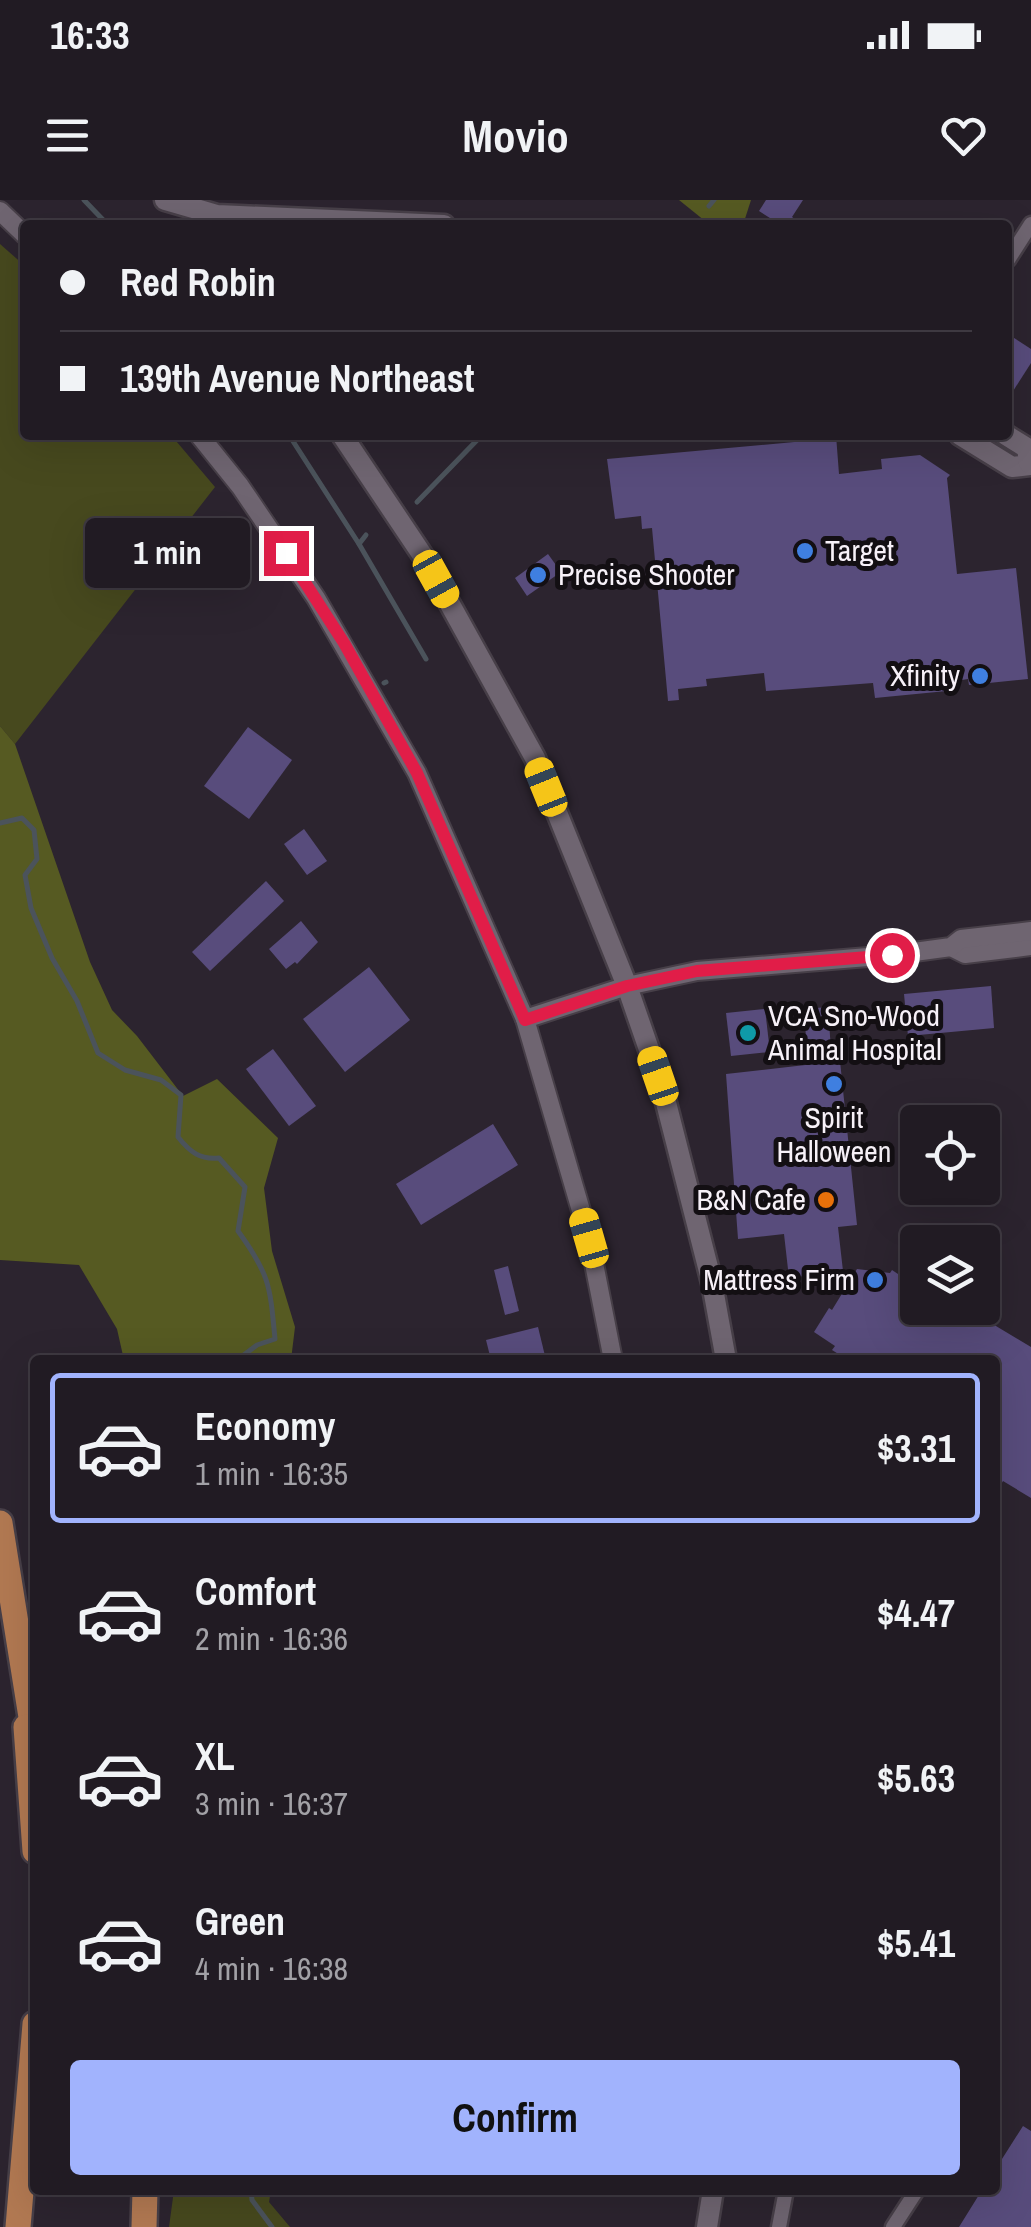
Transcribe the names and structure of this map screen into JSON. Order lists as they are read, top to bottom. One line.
{"places":["Target","Precise Shooter","Xfinity","VCA Sno-Wood Animal Hospital","Spirit Halloween","B&N Cafe","Mattress Firm"],"page":{"status":"16:33","header":"Movio","banner":["Red Robin","139th Avenue Northeast"],"bubble":"1 min","list":[{"name":"Economy","note":"1 min · 16:35","value":"$3.31"},{"name":"Comfort","note":"2 min · 16:36","value":"$4.47"},{"name":"XL","note":"3 min · 16:37","value":"$5.63"},{"name":"Green","note":"4 min · 16:38","value":"$5.41"}],"buttons":"Confirm"}}
